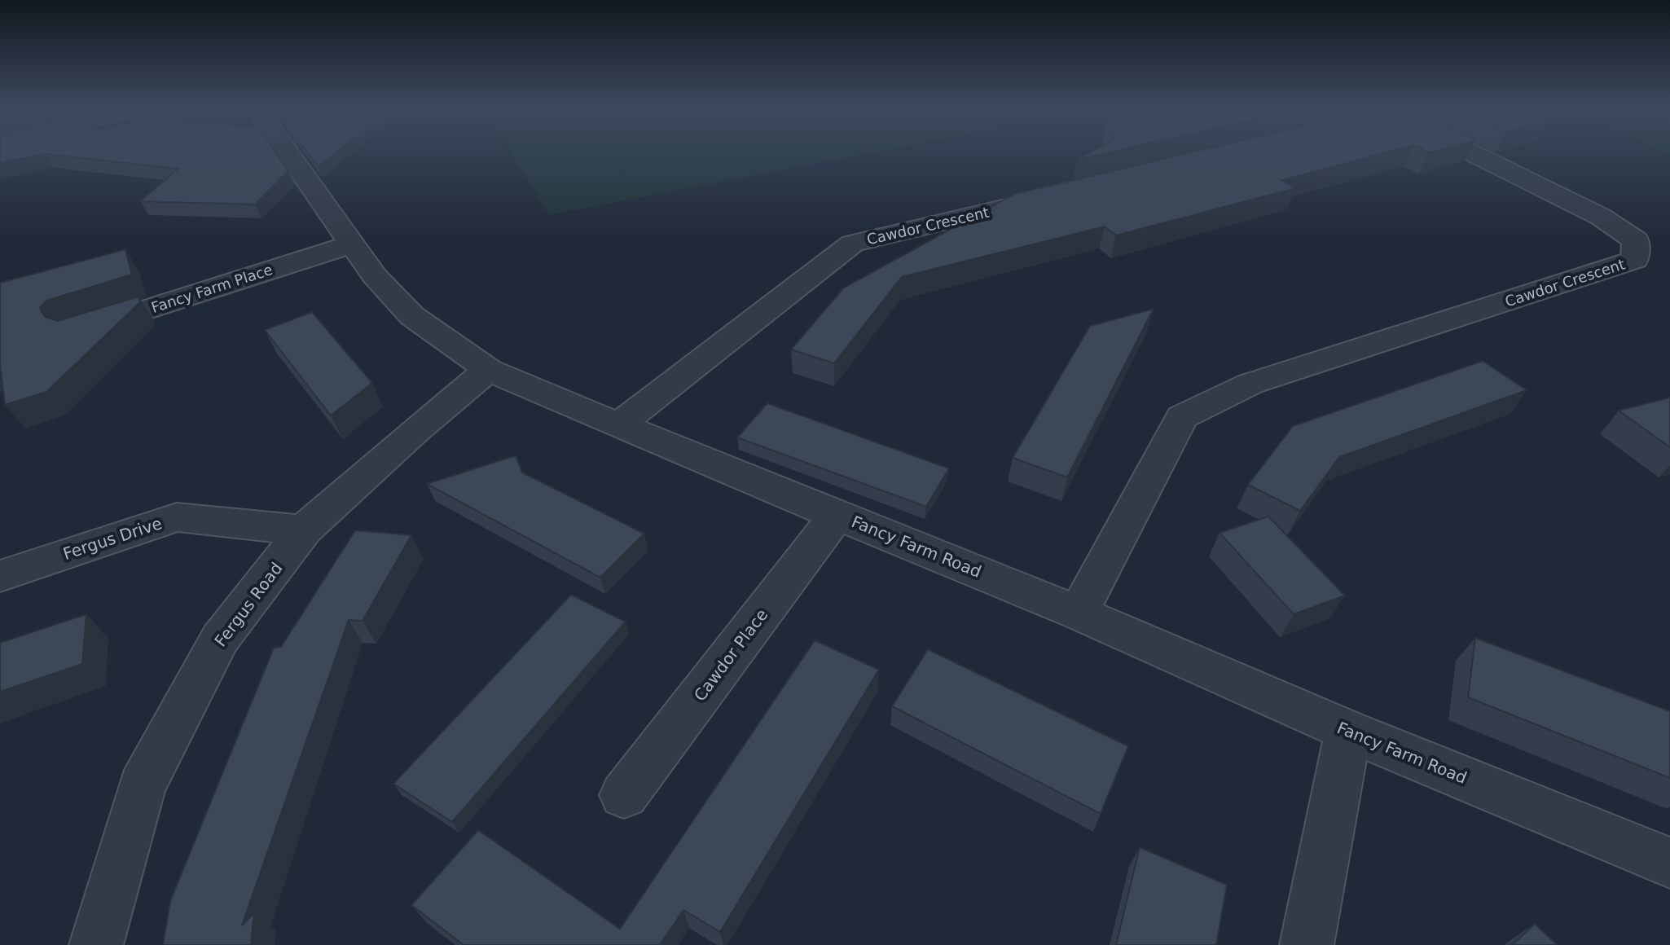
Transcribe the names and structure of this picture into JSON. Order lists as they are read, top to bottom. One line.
{"streets":{"street":["Cawdor Crescent","Fancy Farm Place","Fergus Drive","Fancy Farm Road","Fergus Road","Cawdor Place"]},"crossings":[["Cawdor Crescent","Fancy Farm Road"],["Fancy Farm Place","Fancy Farm Road"],["Fergus Drive","Fergus Road"],["Fancy Farm Road","Fergus Road"],["Fancy Farm Road","Cawdor Place"]]}
